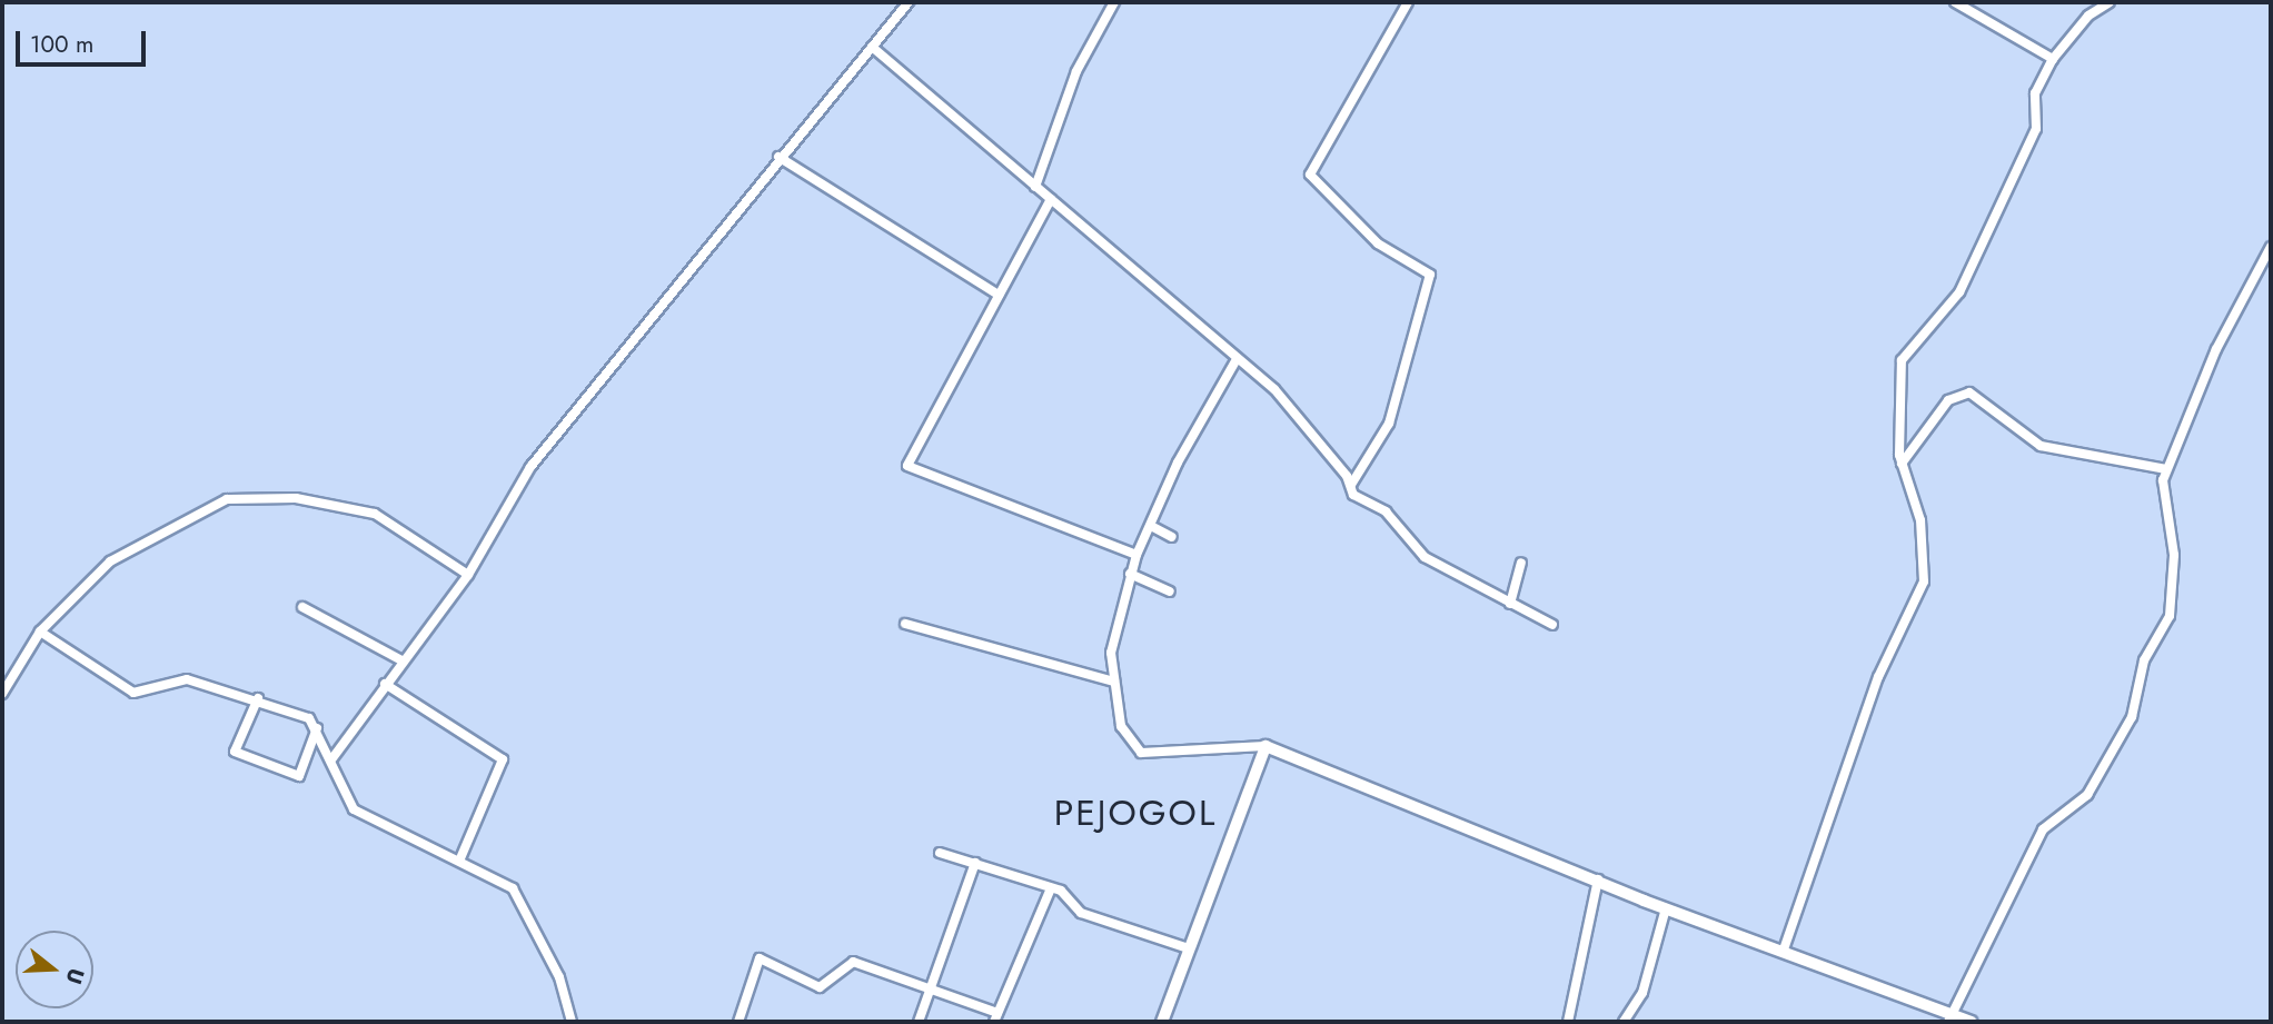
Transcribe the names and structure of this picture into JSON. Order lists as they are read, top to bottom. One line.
{"districts":["PEJOGOL"],"scale_bar":"100 m","north":"right"}
